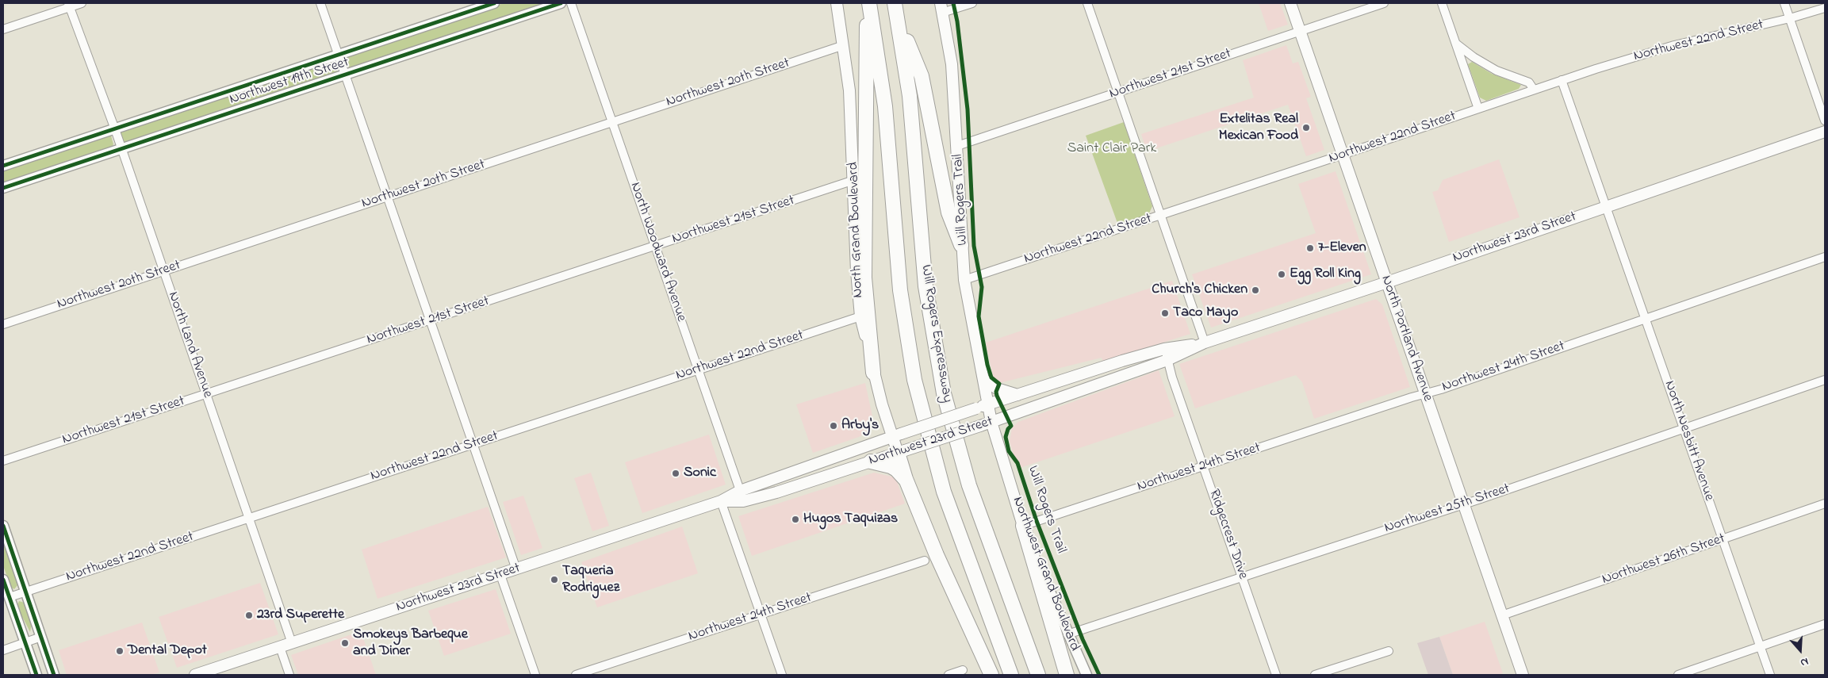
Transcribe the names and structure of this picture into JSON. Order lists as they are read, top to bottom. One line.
{"streets":{"highway":["Will Rogers Expressway"],"main road":["North Grand Boulevard","Northwest 23rd Street","North Portland Avenue","Northwest Grand Boulevard"],"street":["Northwest 22nd Street","Northwest 21st Street","Northwest 19th Street","Northwest 20th Street","North Woodward Avenue","North Land Avenue","Northwest 24th Street","North Nesbitt Avenue","Northwest 25th Street","Ridgecrest Drive","Northwest 26th Street"],"cycle path":["Will Rogers Trail"]},"crossings":[["Northwest 22nd Street","North Grand Boulevard"],["Northwest 22nd Street","North Woodward Avenue"],["Northwest 22nd Street","North Portland Avenue"],["Northwest 22nd Street","North Land Avenue"],["Northwest 22nd Street","North Nesbitt Avenue"],["Northwest 22nd Street","Northwest Grand Boulevard"],["Northwest 21st Street","North Grand Boulevard"],["Northwest 21st Street","North Woodward Avenue"],["Northwest 21st Street","North Portland Avenue"],["Northwest 21st Street","North Land Avenue"],["Northwest 21st Street","Northwest Grand Boulevard"],["Northwest 19th Street","North Land Avenue"],["Northwest 20th Street","North Grand Boulevard"],["Northwest 20th Street","North Woodward Avenue"],["Northwest 20th Street","North Land Avenue"],["North Grand Boulevard","Northwest 23rd Street"],["Northwest 23rd Street","North Woodward Avenue"],["Northwest 23rd Street","North Portland Avenue"],["Northwest 23rd Street","North Land Avenue"],["Northwest 23rd Street","North Nesbitt Avenue"],["Northwest 23rd Street","Ridgecrest Drive"],["Northwest 23rd Street","Northwest Grand Boulevard"],["North Portland Avenue","Northwest 24th Street"],["North Portland Avenue","Northwest 25th Street"],["North Portland Avenue","Northwest 26th Street"],["Northwest 24th Street","North Nesbitt Avenue"],["Northwest 24th Street","Ridgecrest Drive"],["Northwest 24th Street","Northwest Grand Boulevard"],["North Nesbitt Avenue","Northwest 25th Street"],["North Nesbitt Avenue","Northwest 26th Street"],["Northwest 25th Street","Ridgecrest Drive"],["Northwest 25th Street","Northwest Grand Boulevard"]],"parks":["Saint Clair Park"],"places":["Extelitas Real Mexican Food","7-Eleven","Egg Roll King","Church's Chicken","Taco Mayo","Arby's","Sonic","Hugos Taquizas","Taqueria Rodriguez","23rd Superette","Smokeys Barbeque and Diner","Dental Depot"],"north":"bottom"}
